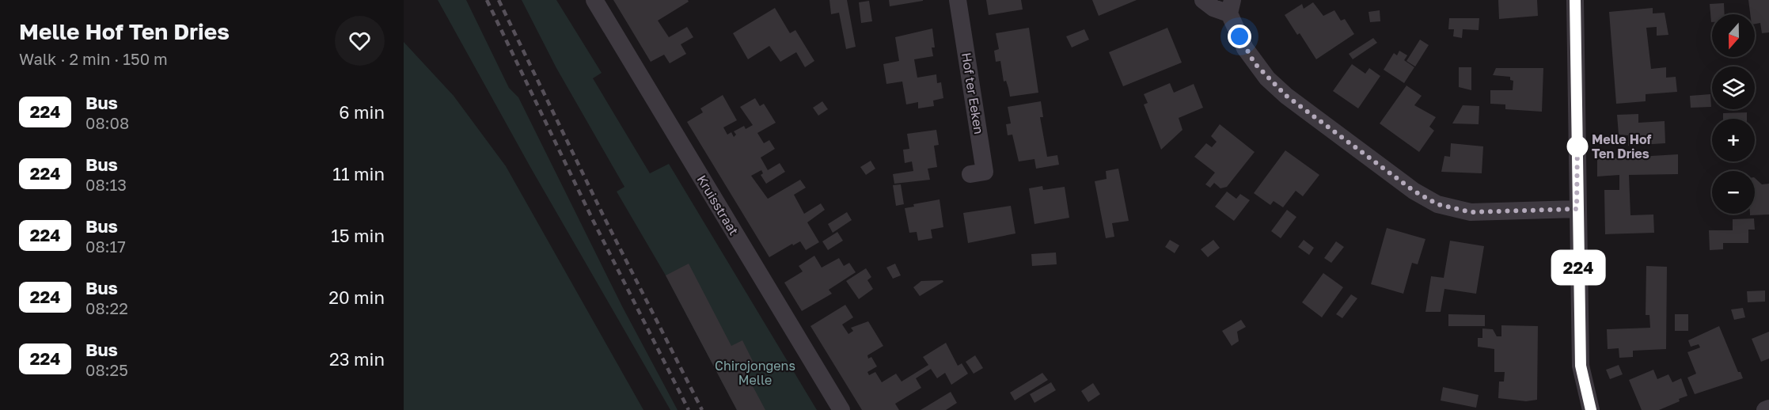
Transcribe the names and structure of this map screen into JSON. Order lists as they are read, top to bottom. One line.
{"streets":{"street":["Hof ter Eeken","Kruisstraat"]},"parks":["Chirojongens Melle"],"places":["Melle Hof Ten Dries"],"lines":["bus line 224"],"north":"bottom","page":{"heading":["Melle Hof Ten Dries","Walk · 2 min · 150 m"],"on_map":"224","map_buttons":["+","−"],"list":[{"mark":"224","name":"Bus","note":"08:08","value":"6 min"},{"mark":"224","name":"Bus","note":"08:13","value":"11 min"},{"mark":"224","name":"Bus","note":"08:17","value":"15 min"},{"mark":"224","name":"Bus","note":"08:22","value":"20 min"},{"mark":"224","name":"Bus","note":"08:25","value":"23 min"}]}}
